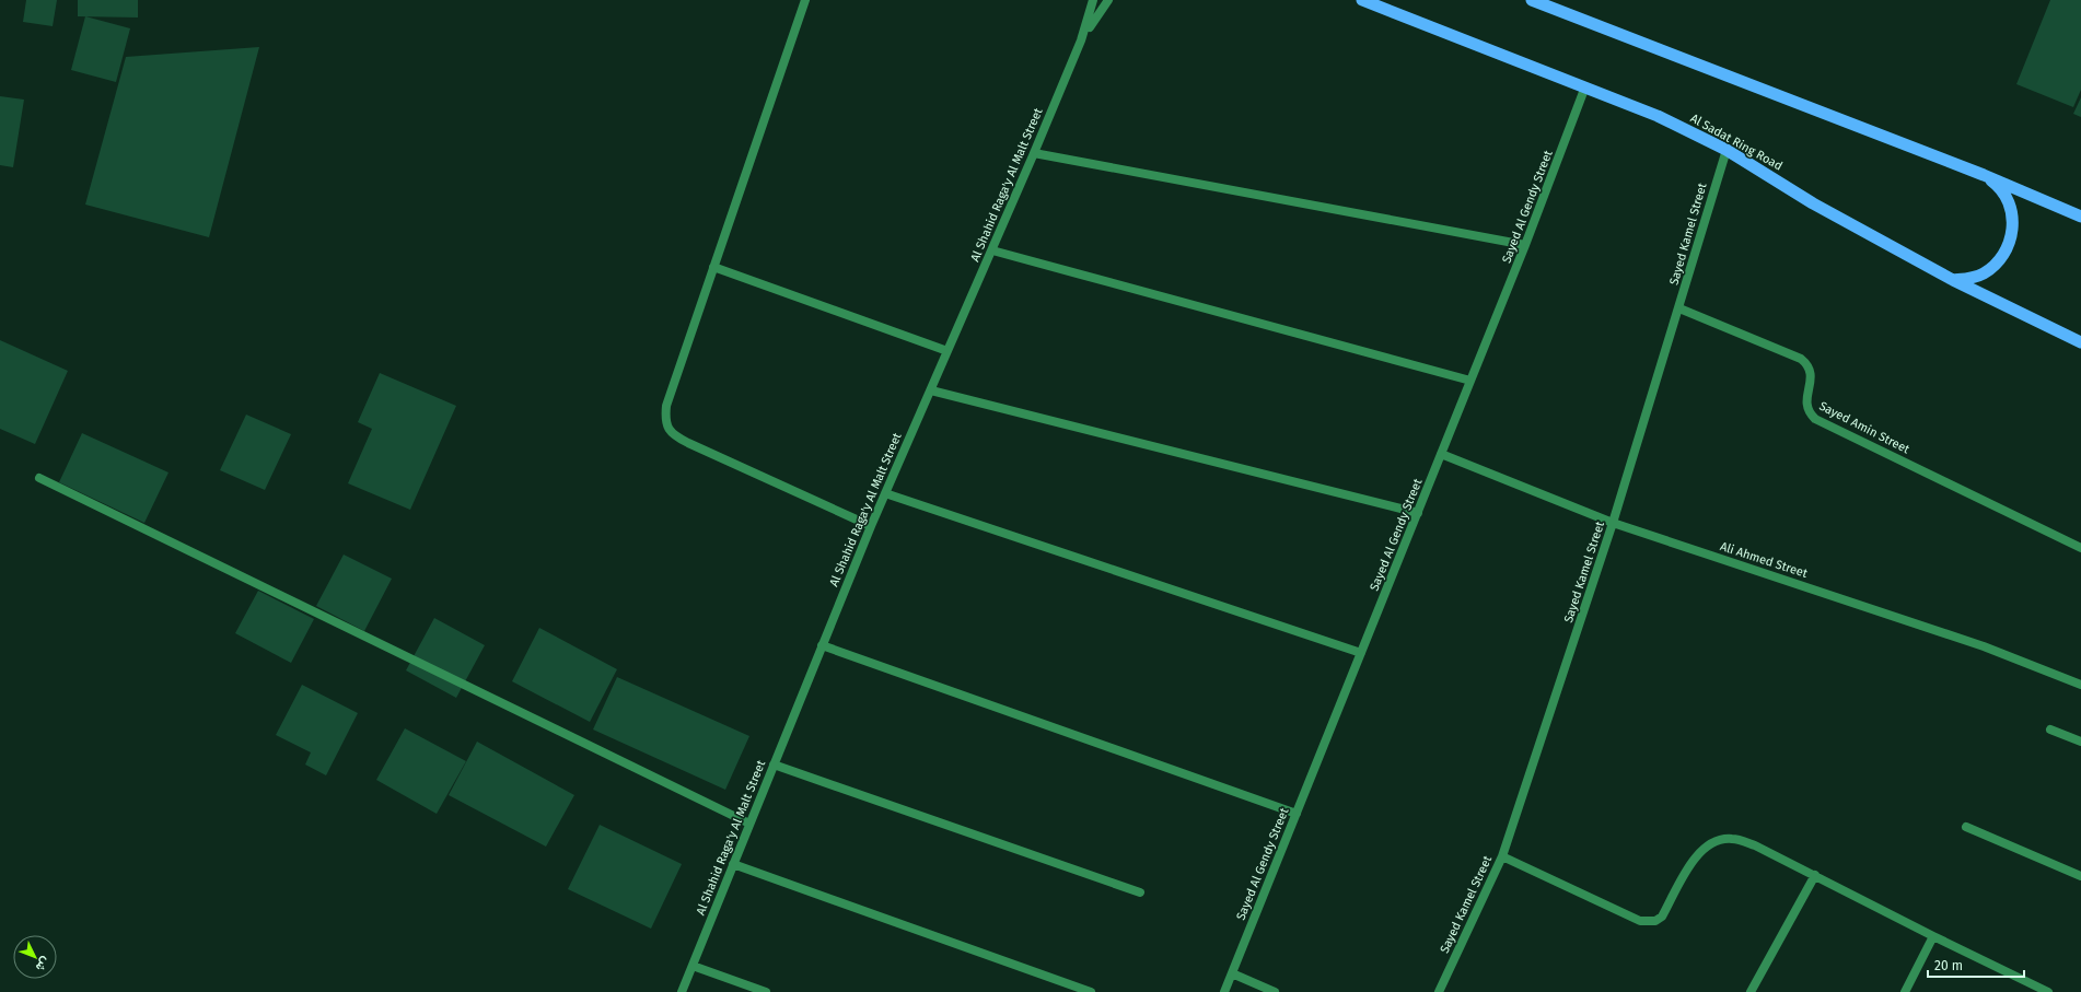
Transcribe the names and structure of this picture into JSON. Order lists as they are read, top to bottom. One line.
{"streets":{"highway":["Al Sadat Ring Road"],"street":["Al Shahid Raga'y Al Malt Street","Sayed Al Gendy Street","Sayed Kamel Street","Sayed Amin Street","Ali Ahmed Street"]},"crossings":[["Al Sadat Ring Road","Sayed Al Gendy Street"],["Al Sadat Ring Road","Sayed Kamel Street"],["Sayed Al Gendy Street","Ali Ahmed Street"],["Sayed Kamel Street","Sayed Amin Street"],["Sayed Kamel Street","Ali Ahmed Street"]],"scale_bar":"20 m","north":"bottom right"}
